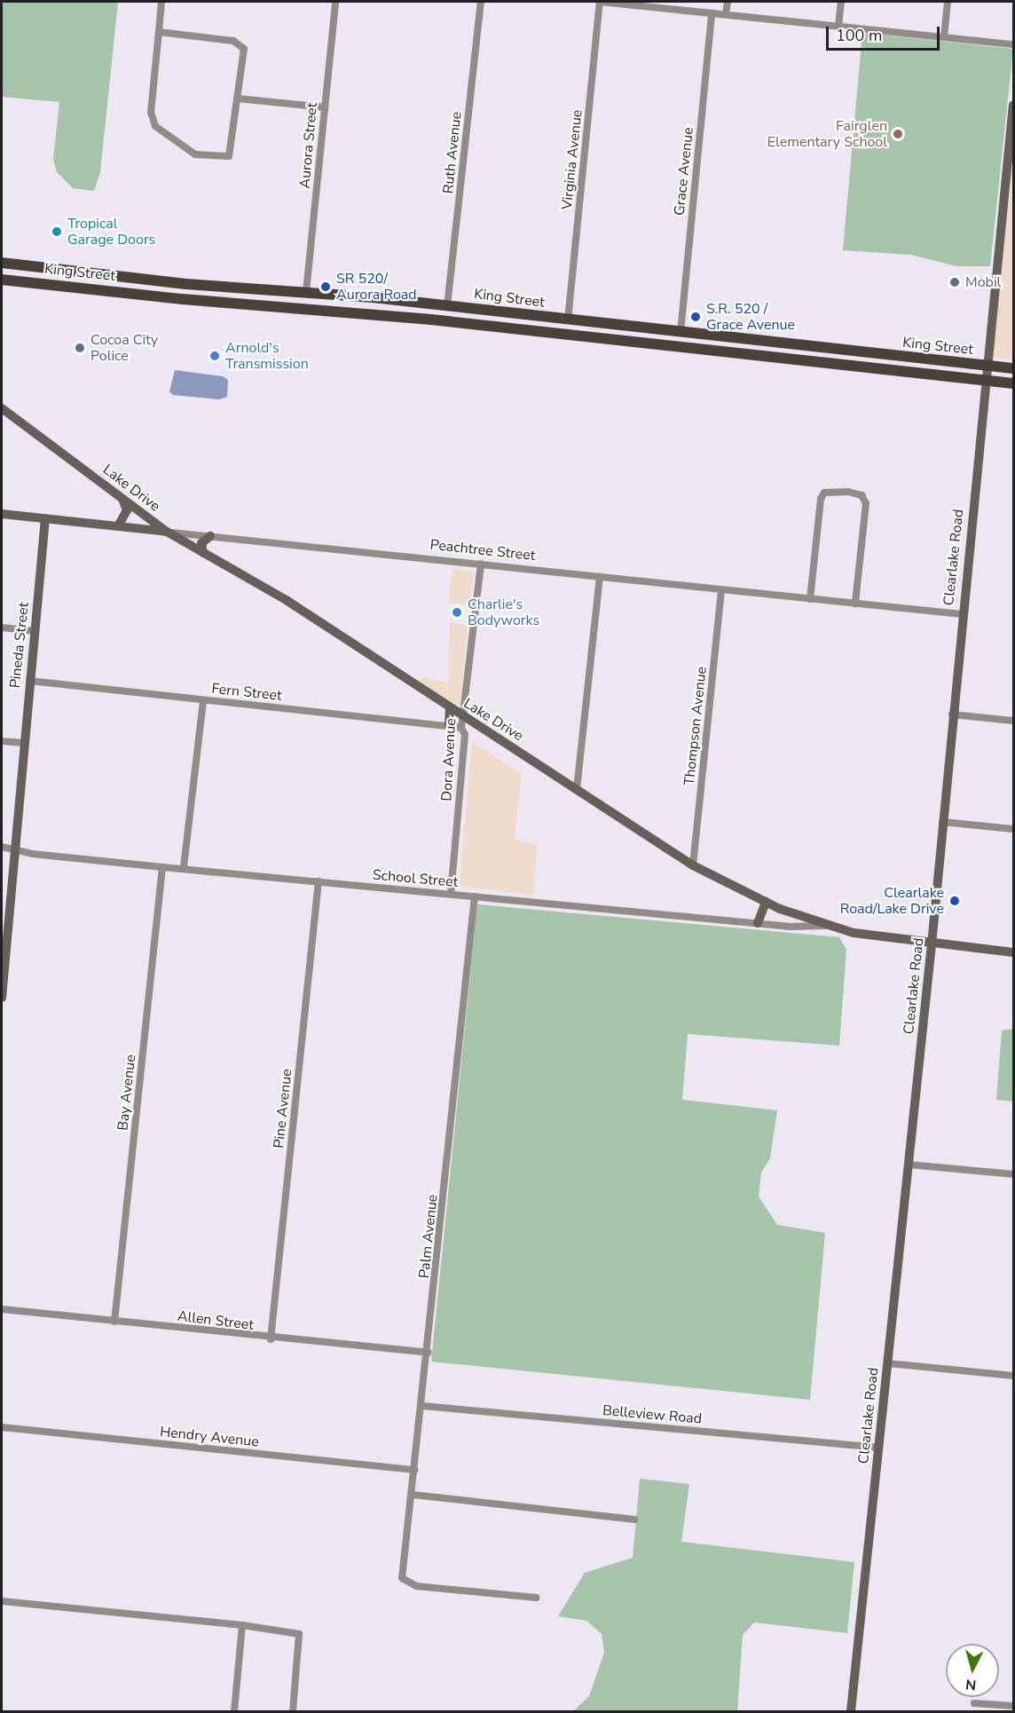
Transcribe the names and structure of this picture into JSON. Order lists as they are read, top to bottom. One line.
{"streets":{"main road":["King Street"],"street":["Aurora Street","Ruth Avenue","Virginia Avenue","Grace Avenue","Lake Drive","Peachtree Street","Clearlake Road","Pineda Street","Fern Street","Thompson Avenue","Dora Avenue","School Street","Bay Avenue","Pine Avenue","Palm Avenue","Allen Street","Belleview Road","Hendry Avenue"]},"crossings":[["Aurora Street","King Street"],["Ruth Avenue","King Street"],["Virginia Avenue","King Street"],["Grace Avenue","King Street"],["King Street","Clearlake Road"],["Lake Drive","Peachtree Street"],["Lake Drive","Clearlake Road"],["Lake Drive","Thompson Avenue"],["Lake Drive","Dora Avenue"],["Lake Drive","School Street"],["Peachtree Street","Clearlake Road"],["Peachtree Street","Pineda Street"],["Peachtree Street","Thompson Avenue"],["Peachtree Street","Dora Avenue"],["Clearlake Road","Belleview Road"],["Pineda Street","Fern Street"],["Pineda Street","School Street"],["Fern Street","Dora Avenue"],["Dora Avenue","School Street"],["School Street","Bay Avenue"],["School Street","Pine Avenue"],["School Street","Palm Avenue"],["Bay Avenue","Allen Street"],["Pine Avenue","Allen Street"],["Palm Avenue","Allen Street"],["Palm Avenue","Belleview Road"],["Palm Avenue","Hendry Avenue"]],"places":["Fairglen Elementary School","Tropical Garage Doors","Mobil","SR 520/ Aurora Road","S.R. 520 / Grace Avenue","Cocoa City Police","Arnold's Transmission","Charlie's Bodyworks","Clearlake Road/Lake Drive"],"scale_bar":"100 m","north":"bottom"}
